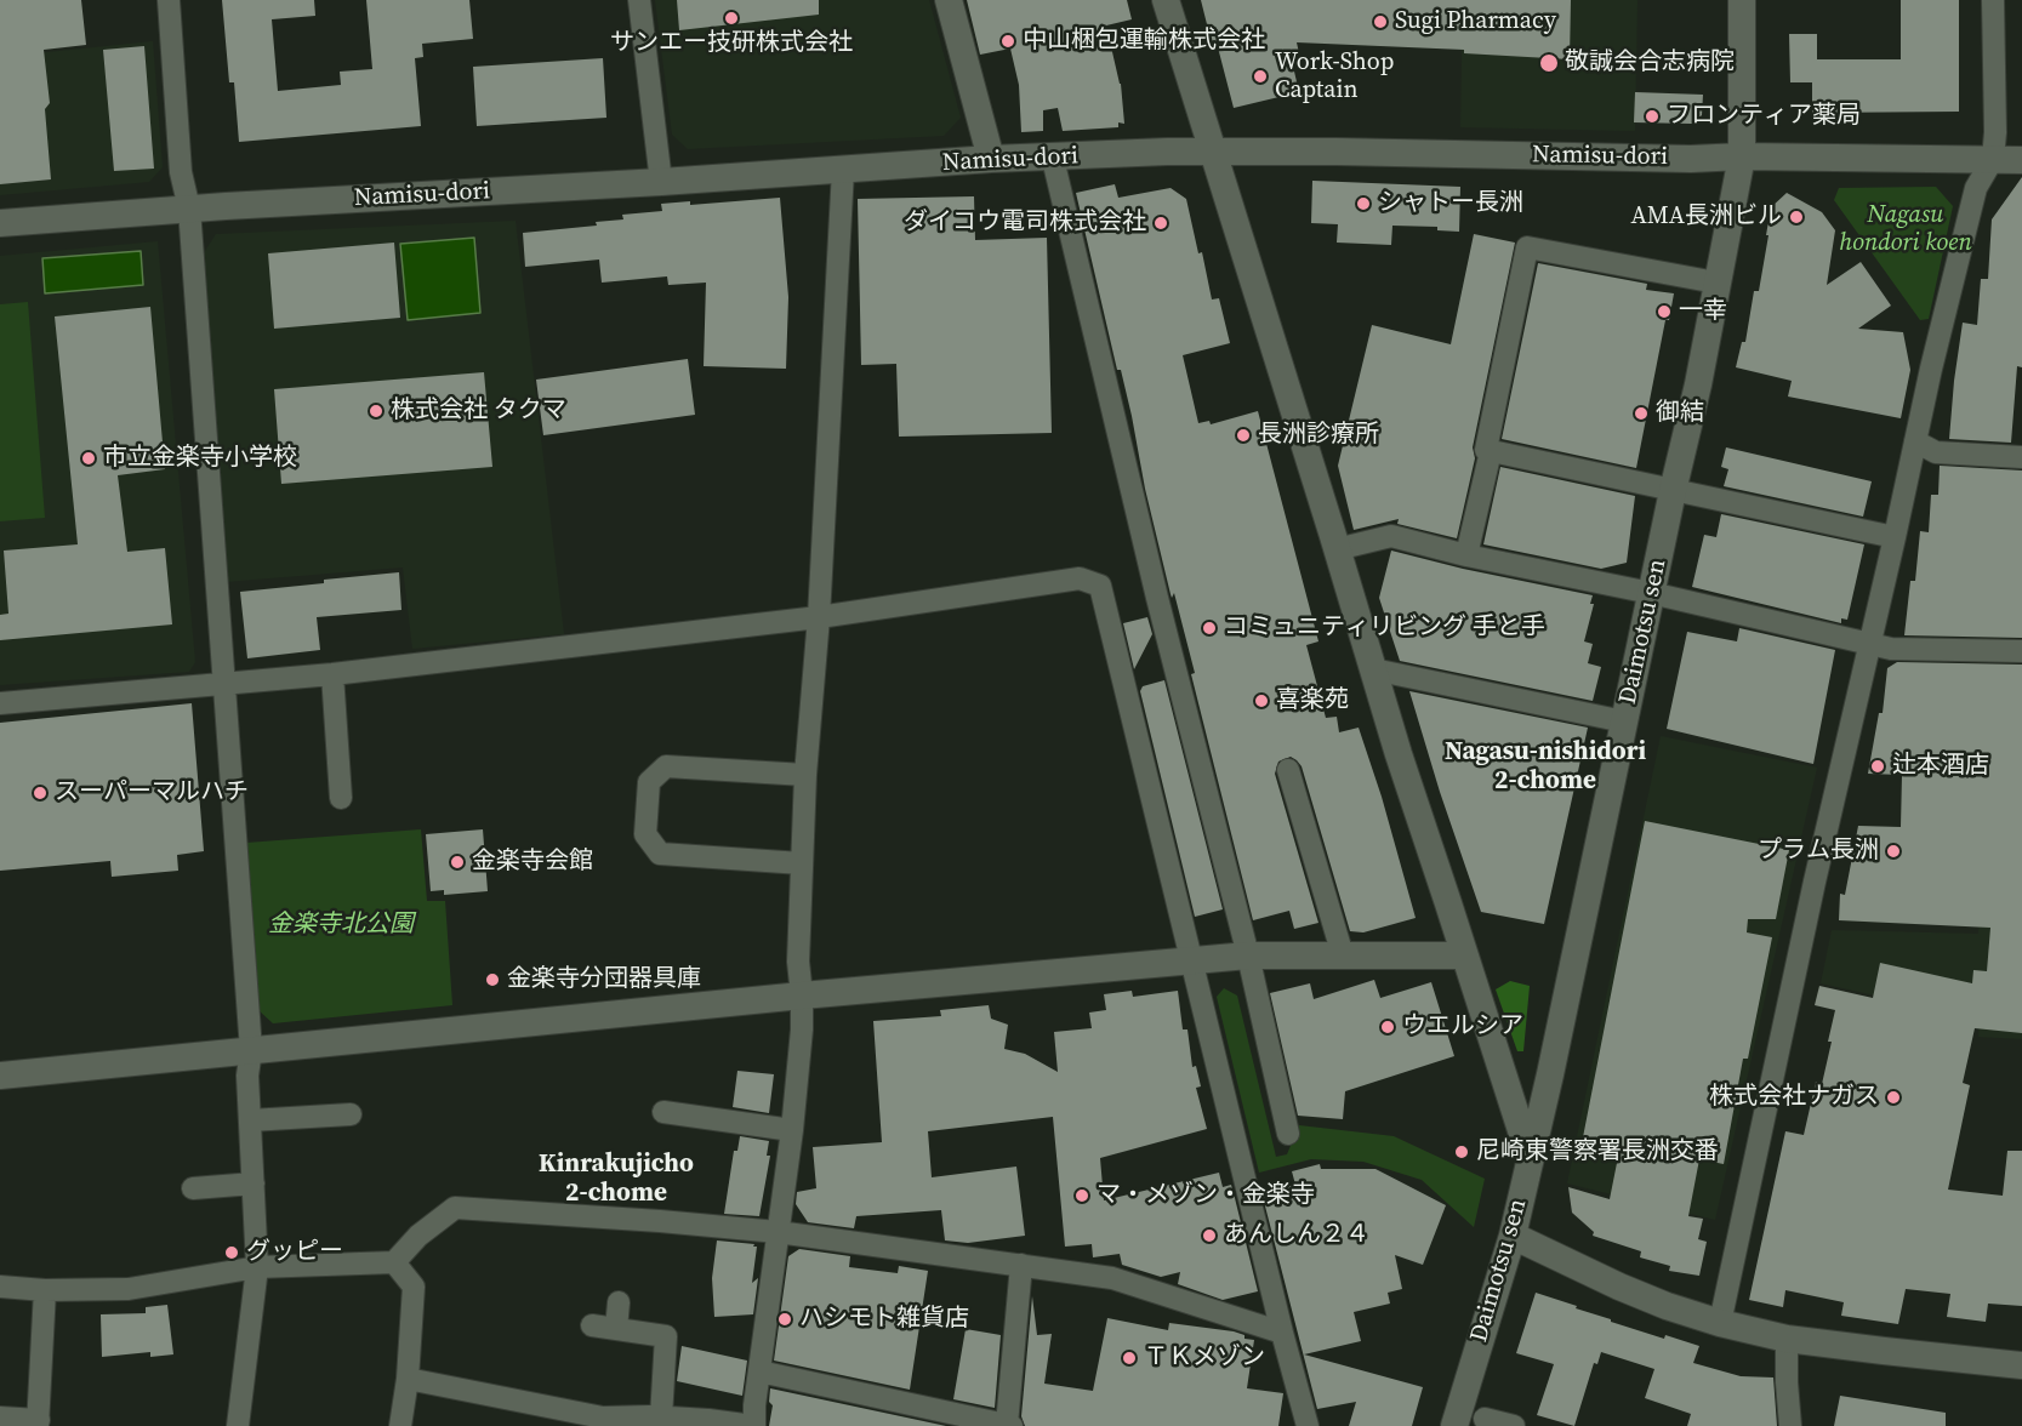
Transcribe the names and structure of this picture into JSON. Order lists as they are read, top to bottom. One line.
{"streets":{"street":["Namisu-dori","Daimotsu sen"]},"crossings":[["Namisu-dori","Daimotsu sen"]],"districts":["Nagasu-nishidori 2-chome","Kinrakujicho 2-chome"],"parks":["Nagasu hondori koen","金楽寺北公園"],"places":["サンエー技研株式会社","Sugi Pharmacy","中山梱包運輸株式会社","敬誠会合志病院","Work-Shop Captain","フロンティア薬局","シャトー長洲","AMA長洲ビル","ダイコウ電司株式会社","一幸","株式会社 タクマ","御結","長洲診療所","市立金楽寺小学校","コミュニティリビング 手と手","喜楽苑","辻本酒店","スーパーマルハチ","プラム長洲","金楽寺会館","金楽寺分団器具庫","ウエルシア","株式会社ナガス","尼崎東警察署長洲交番","マ・メゾン・金楽寺","あんしん２４","グッピー","ハシモト雑貨店","ＴＫメゾン"]}
